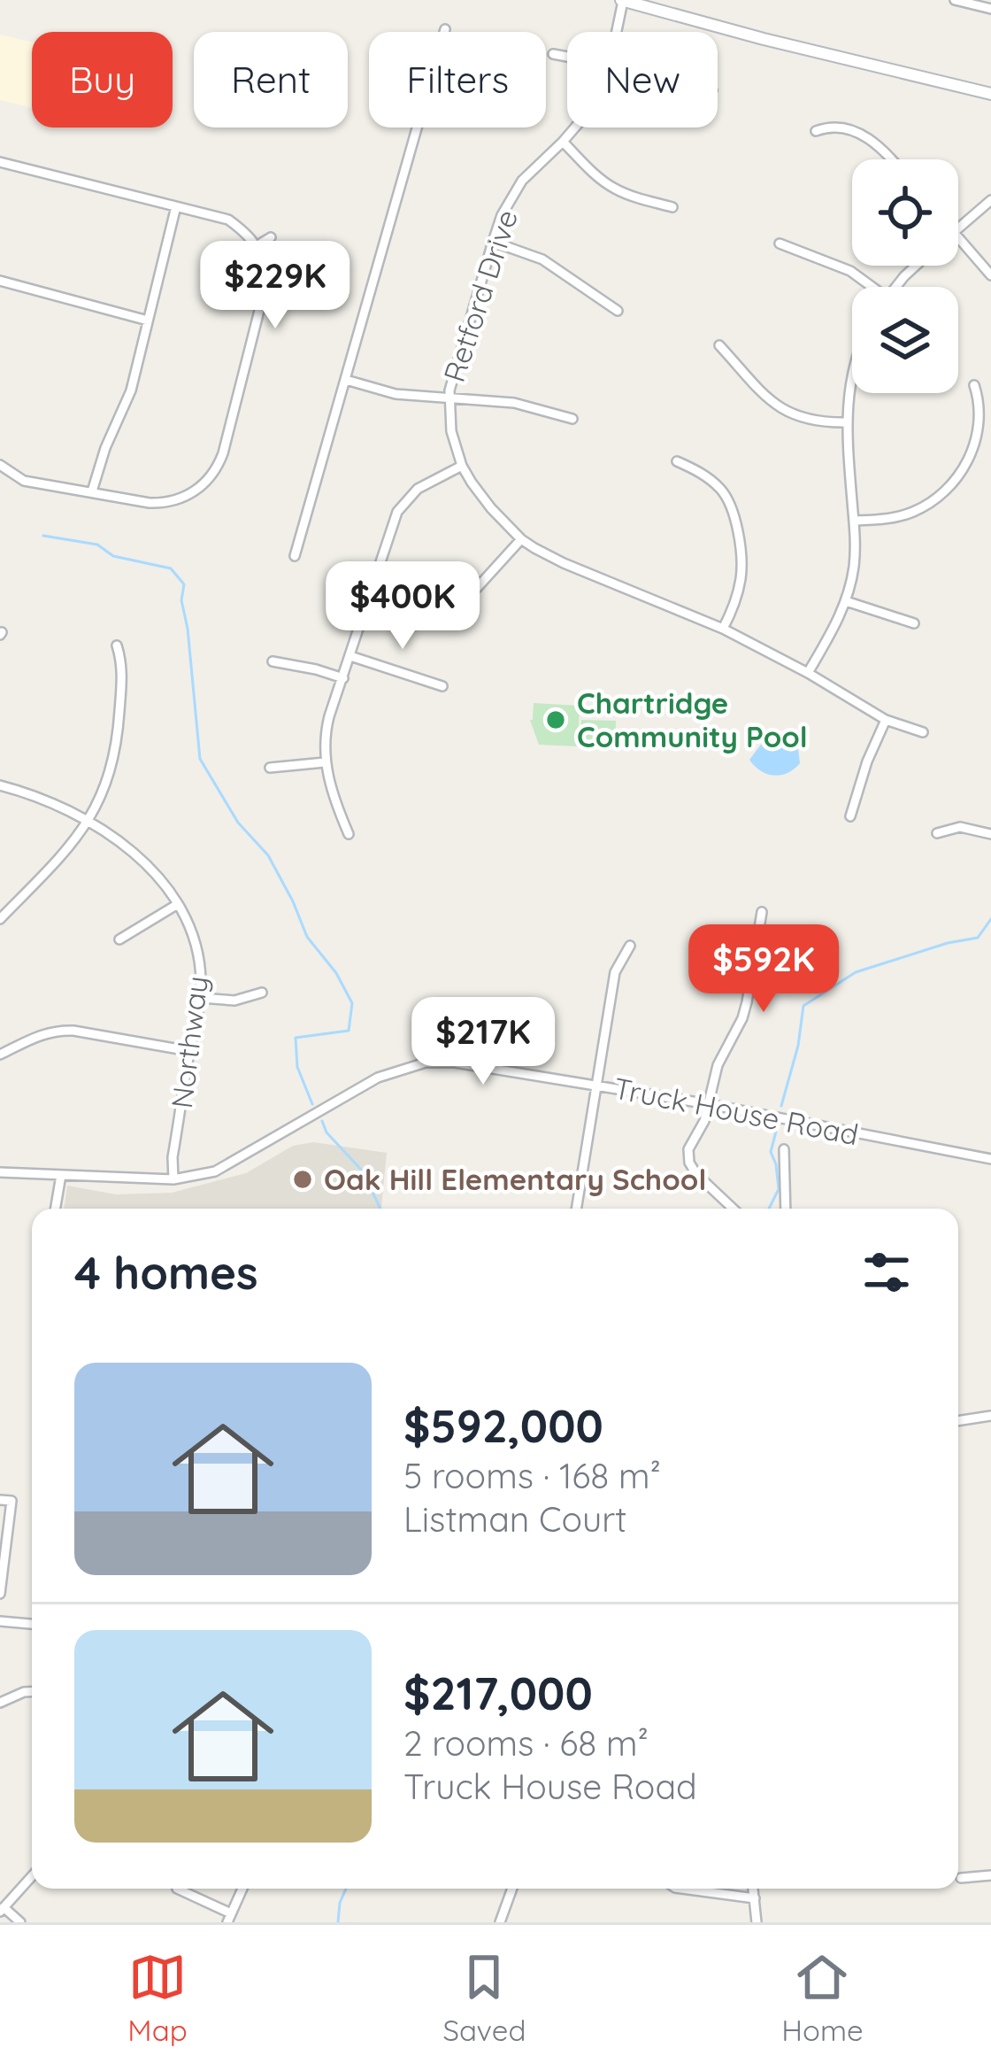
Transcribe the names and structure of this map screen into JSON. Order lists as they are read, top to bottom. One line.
{"streets":{"street":["Retford Drive","Northway","Truck House Road"]},"crossings":[["Northway","Truck House Road"]],"places":["Chartridge Community Pool","Oak Hill Elementary School"],"page":{"chip":["Buy","Rent","Filters","New"],"price":["$229K","$400K","$592K","$217K"],"heading":"4 homes","list":[{"name":"$592,000","note":"5 rooms · 168 m² · Listman Court"},{"name":"$217,000","note":"2 rooms · 68 m² · Truck House Road"}],"tabs":["Map","Saved","Home"]}}
